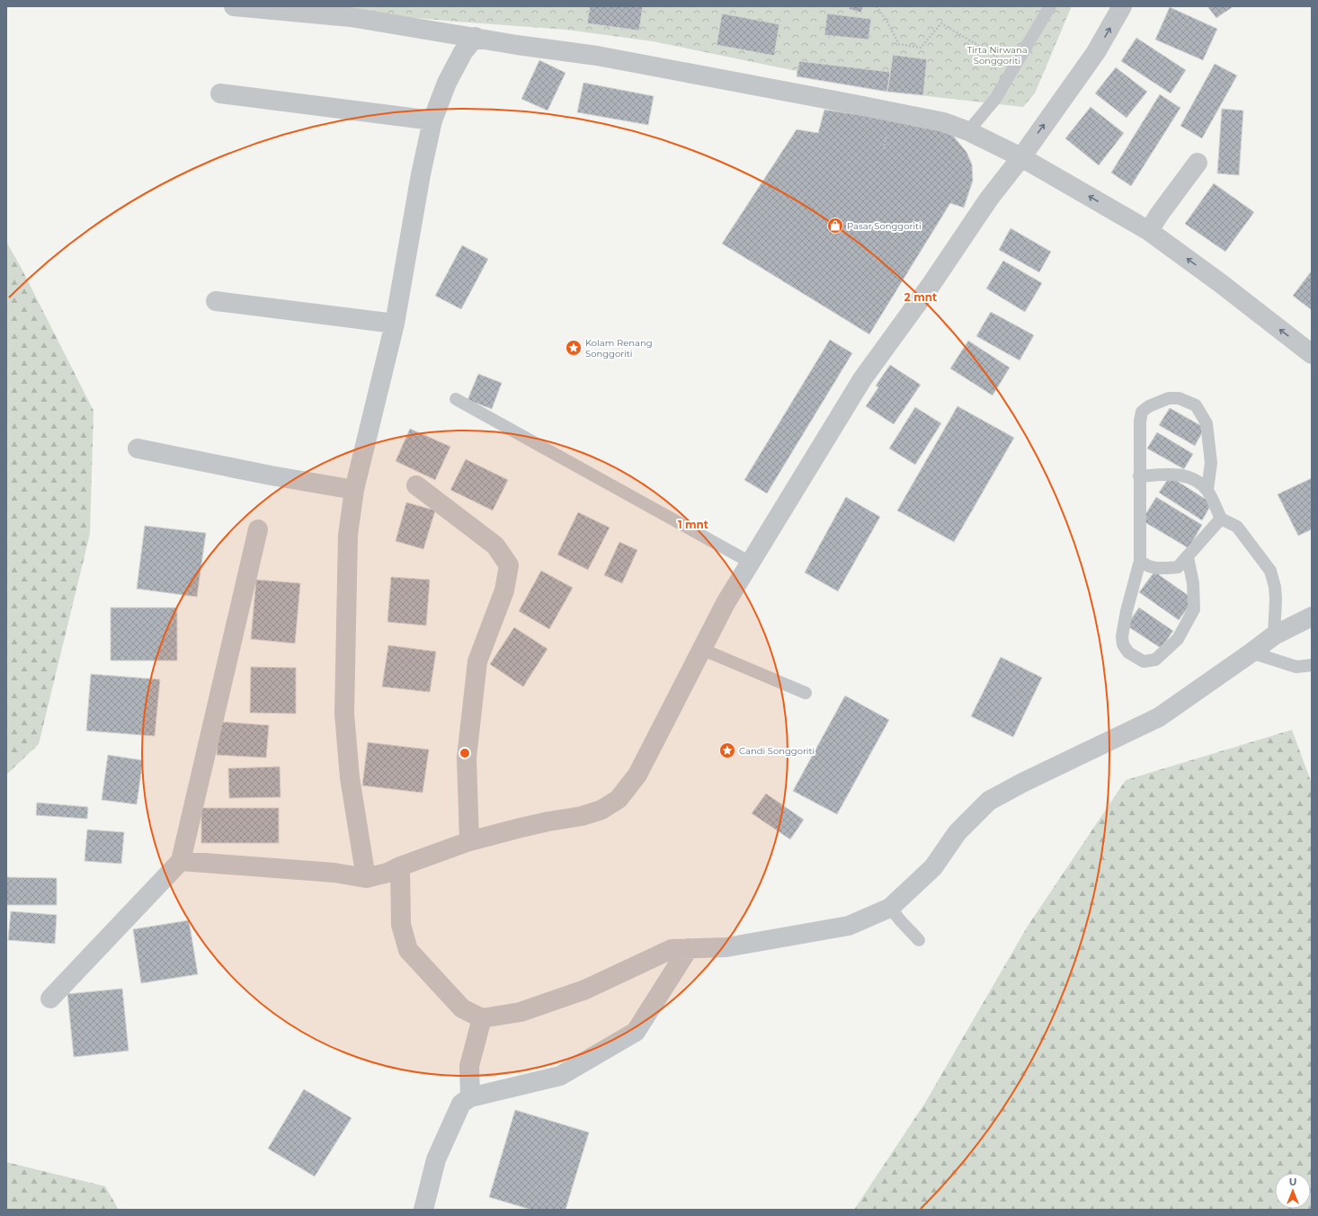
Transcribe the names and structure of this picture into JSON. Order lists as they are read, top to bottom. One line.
{"parks":["Tirta Nirwana Songgoriti"],"places":{"shop":["Pasar Songgoriti"],"place":["Kolam Renang Songgoriti","Candi Songgoriti"]},"north":"top","rings":["2 mnt","1 mnt"]}
